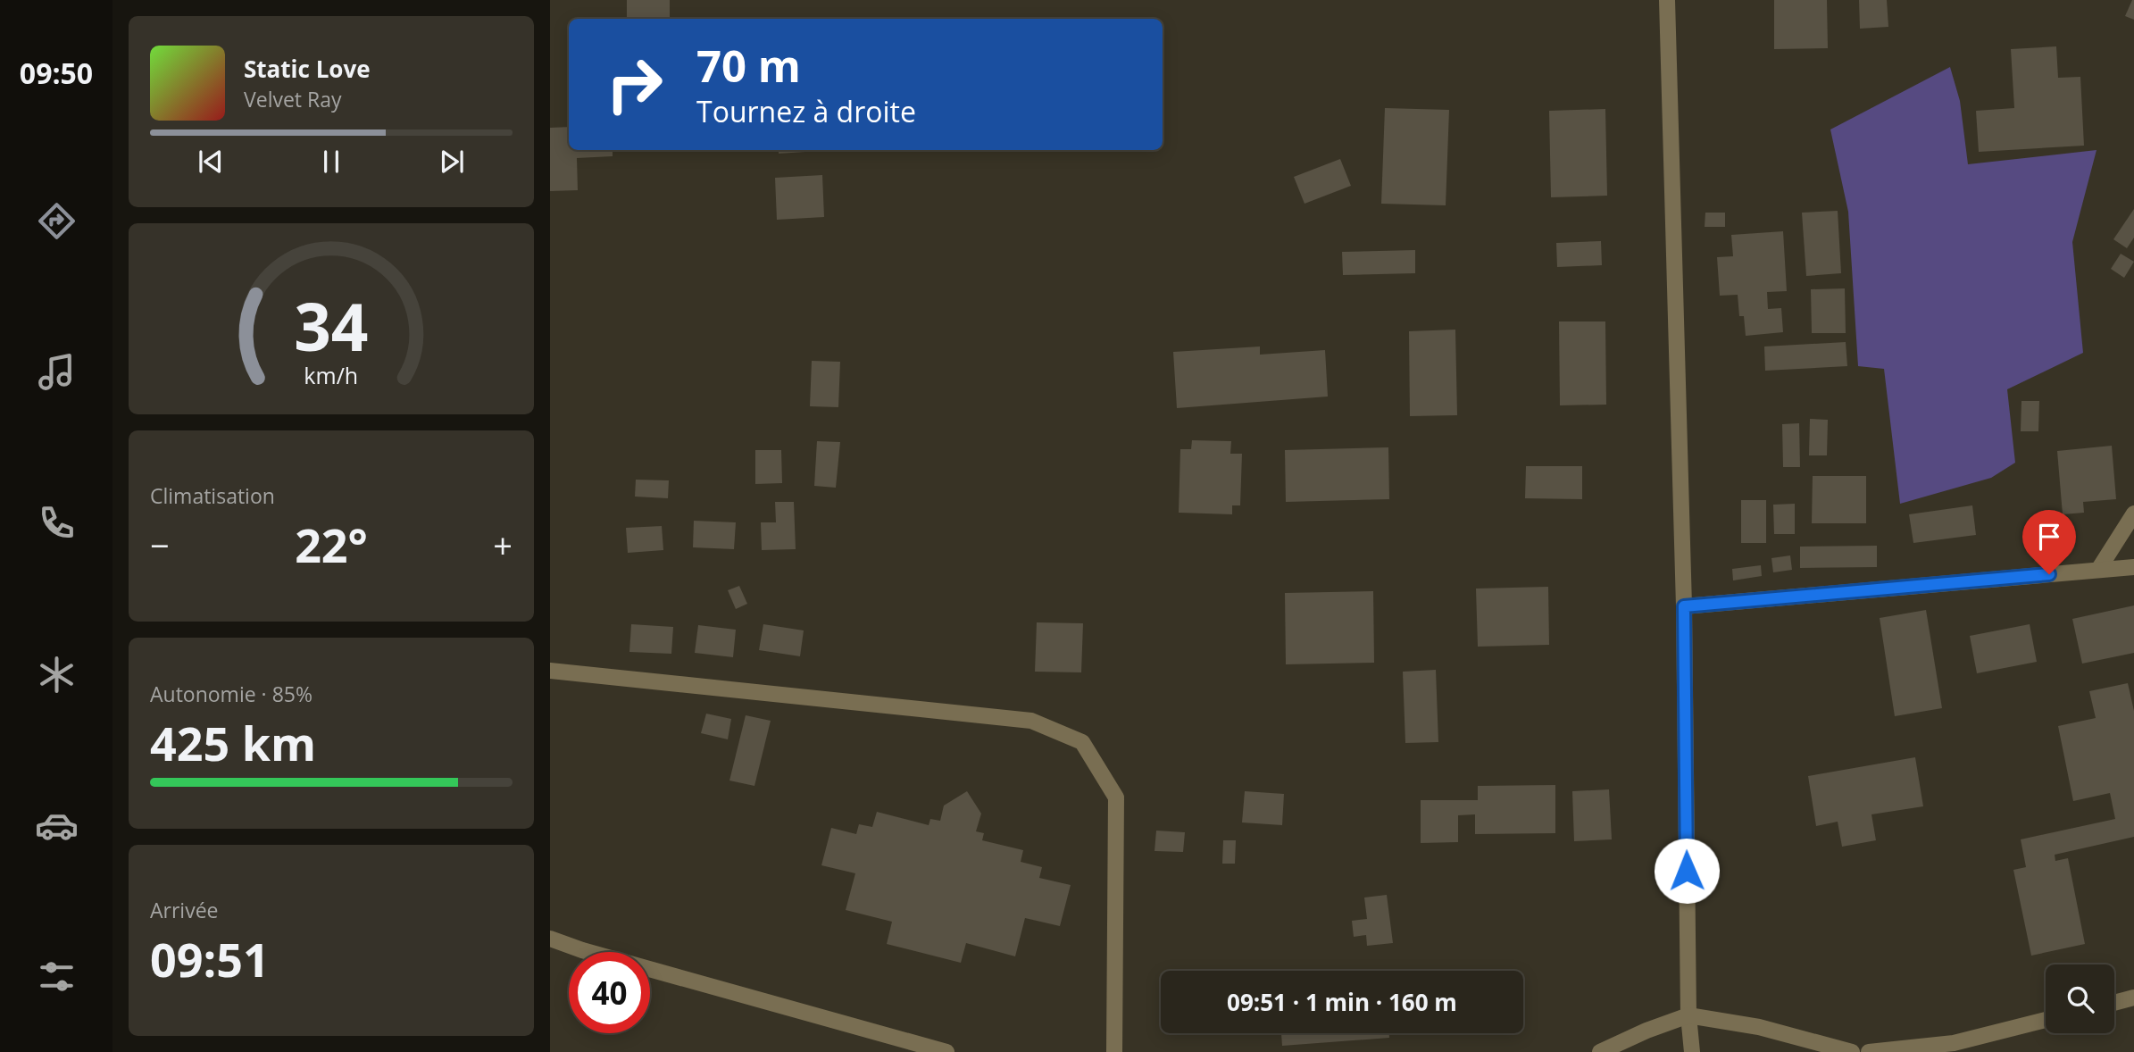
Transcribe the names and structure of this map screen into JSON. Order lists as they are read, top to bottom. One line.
{"page":{"tabs":"09:50","turn":["70 m","Tournez à droite"],"song":["Static Love","Velvet Ray"],"tile":["Climatisation",["Autonomie · 85%","425 km"],["Arrivée","09:51"]],"heat":["−","22°","+"],"limit":"40","trip":"09:51 · 1 min · 160 m","gauge":["34","km/h"]}}
